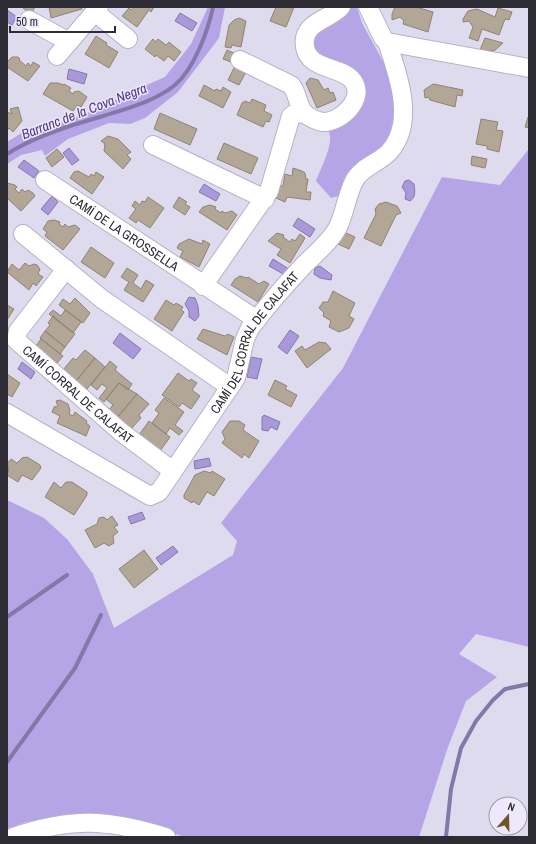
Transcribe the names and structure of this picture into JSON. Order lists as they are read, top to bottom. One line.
{"streets":{"street":["CAMÍ DE LA GROSSELLA","CAMÍ DEL CORRAL DE CALAFAT","CAMÍ CORRAL DE CALAFAT"]},"crossings":[["CAMÍ DE LA GROSSELLA","CAMÍ DEL CORRAL DE CALAFAT"],["CAMÍ DEL CORRAL DE CALAFAT","CAMÍ CORRAL DE CALAFAT"]],"water":["Barranc de la Cova Negra"],"scale_bar":"50 m","north":"top"}
